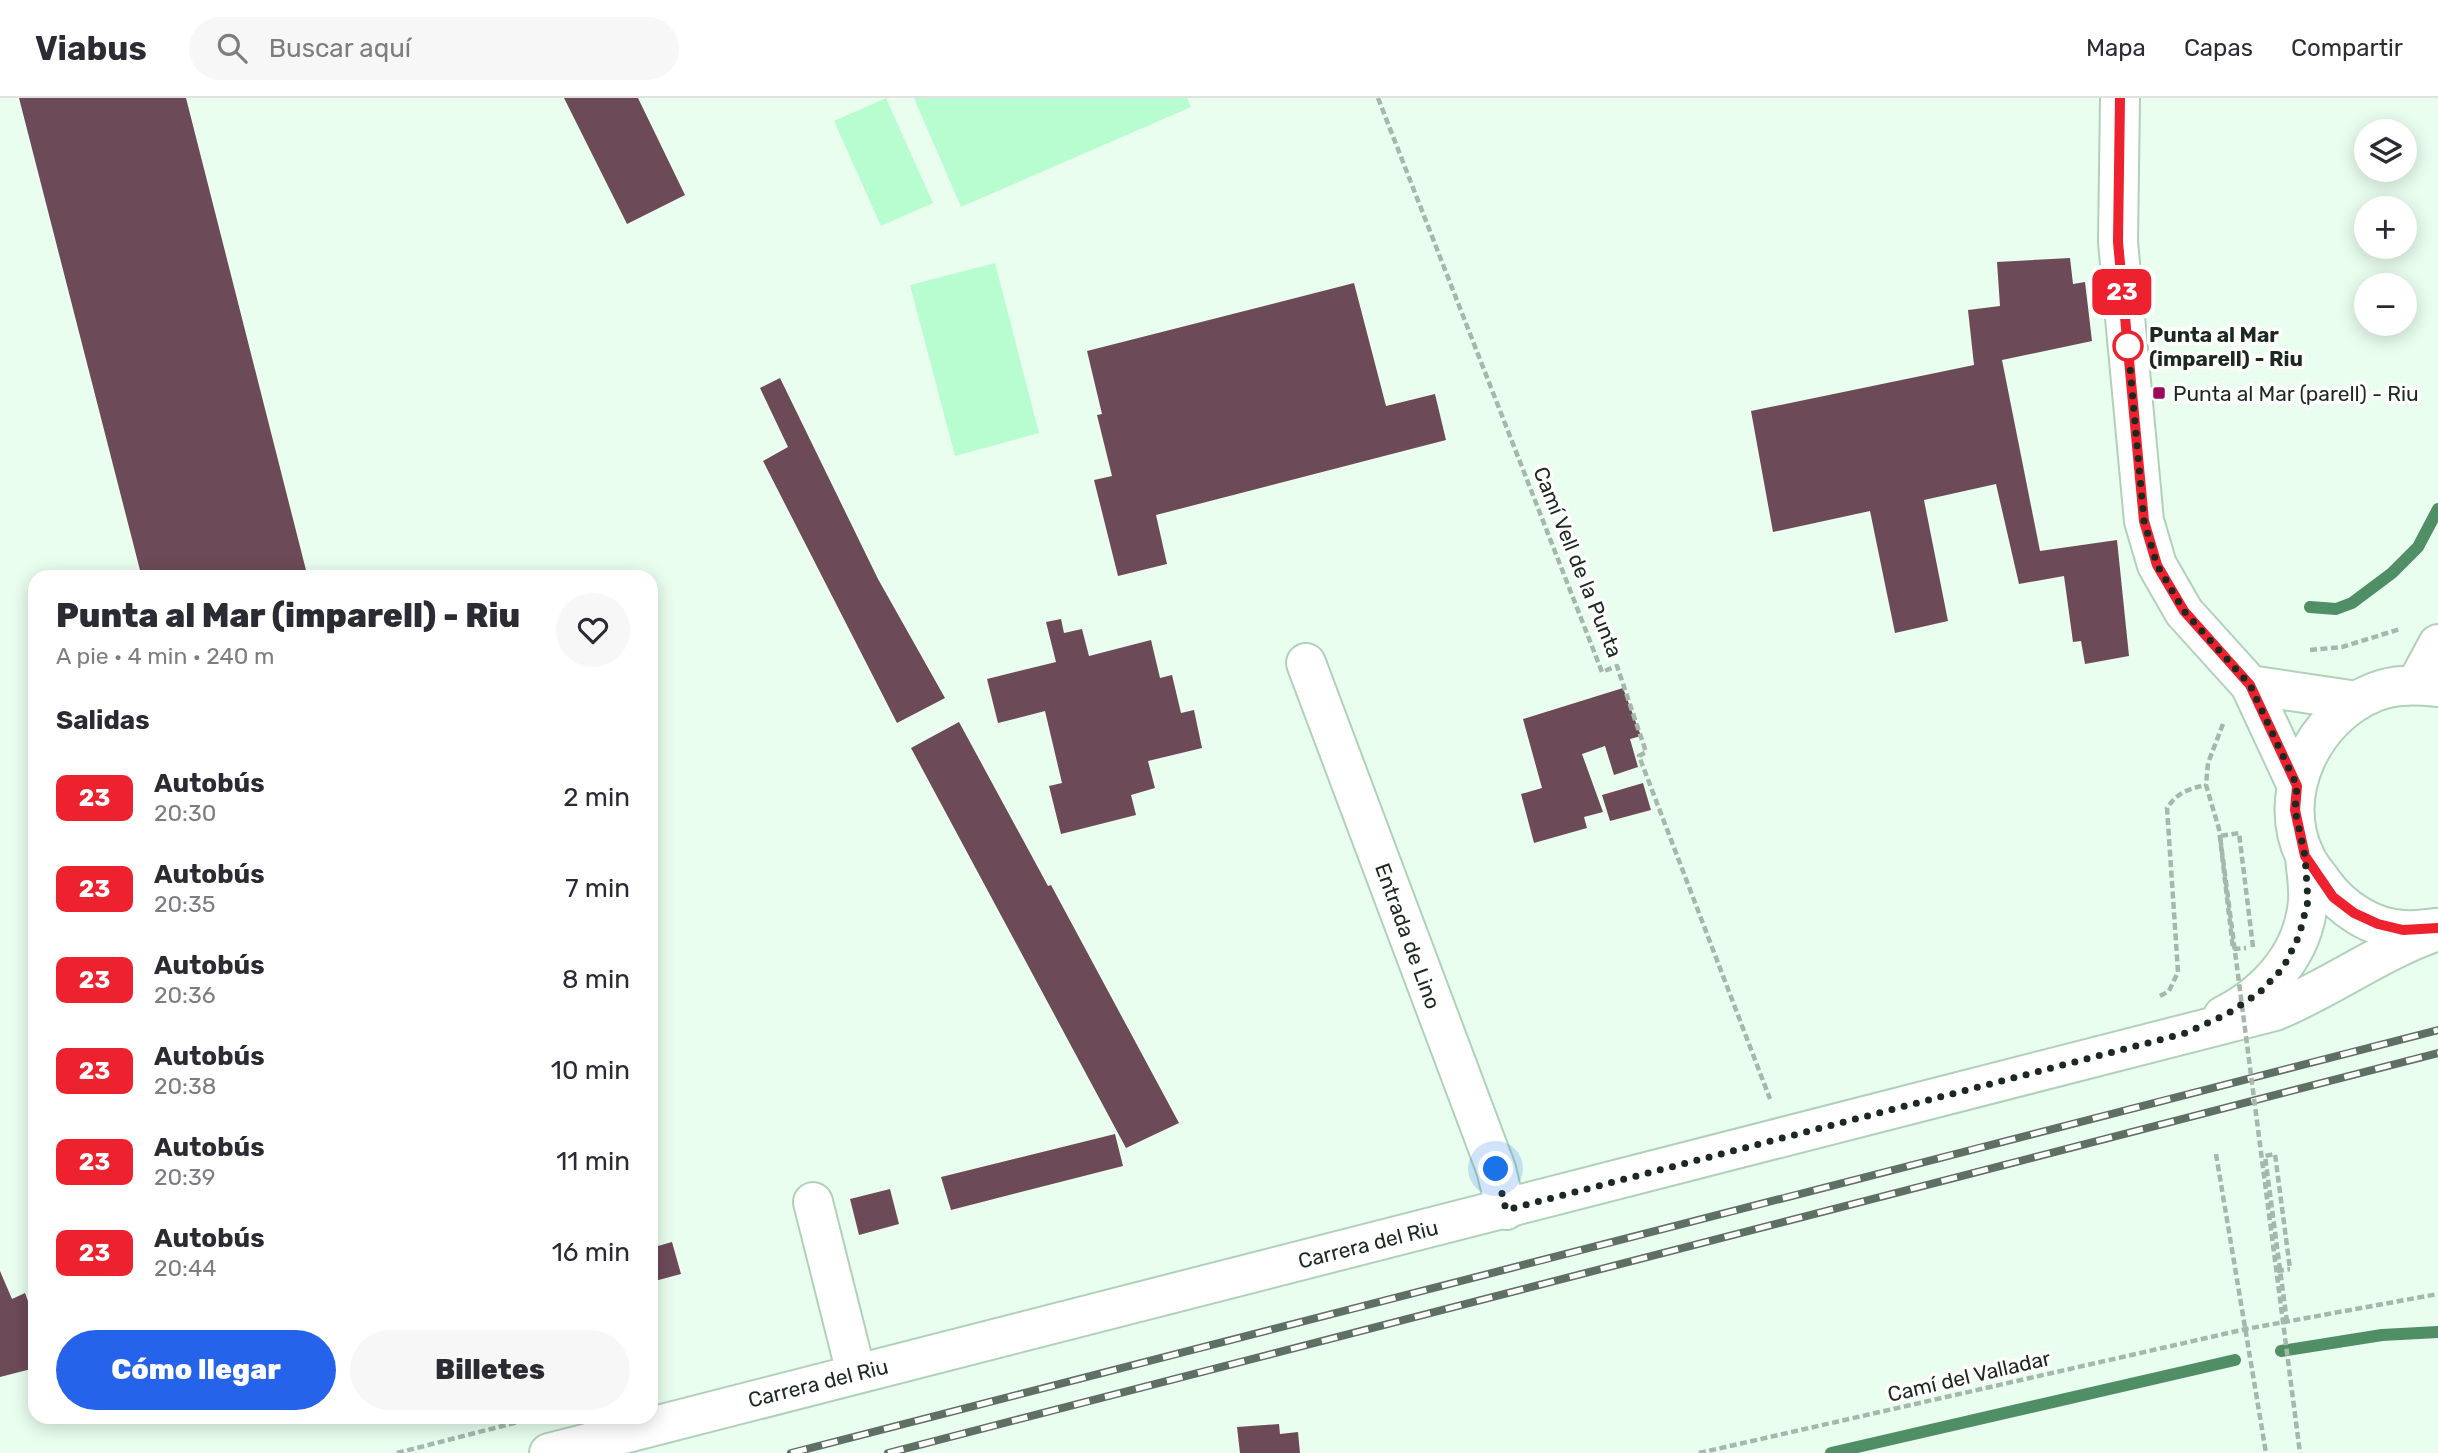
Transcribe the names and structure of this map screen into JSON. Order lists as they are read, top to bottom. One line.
{"streets":{"street":["Entrada de Lino","Carrera del Riu"],"path":["Camí Vell de la Punta","Camí del Valladar"]},"crossings":[["Entrada de Lino","Carrera del Riu"]],"places":{"other":["Punta al Mar (imparell) - Riu"],"transit":["Punta al Mar (parell) - Riu"]},"lines":["bus line 23"],"page":{"header":"Viabus","search":"Buscar aquí","nav":["Mapa","Capas","Compartir"],"on_map":"23","map_buttons":["+","−"],"heading":[["Punta al Mar (imparell) - Riu","A pie · 4 min · 240 m"],"Salidas"],"list":[{"mark":"23","name":"Autobús","note":"20:30","value":"2 min"},{"mark":"23","name":"Autobús","note":"20:35","value":"7 min"},{"mark":"23","name":"Autobús","note":"20:36","value":"8 min"},{"mark":"23","name":"Autobús","note":"20:38","value":"10 min"},{"mark":"23","name":"Autobús","note":"20:39","value":"11 min"},{"mark":"23","name":"Autobús","note":"20:44","value":"16 min"}],"buttons":["Cómo llegar","Billetes"]}}
